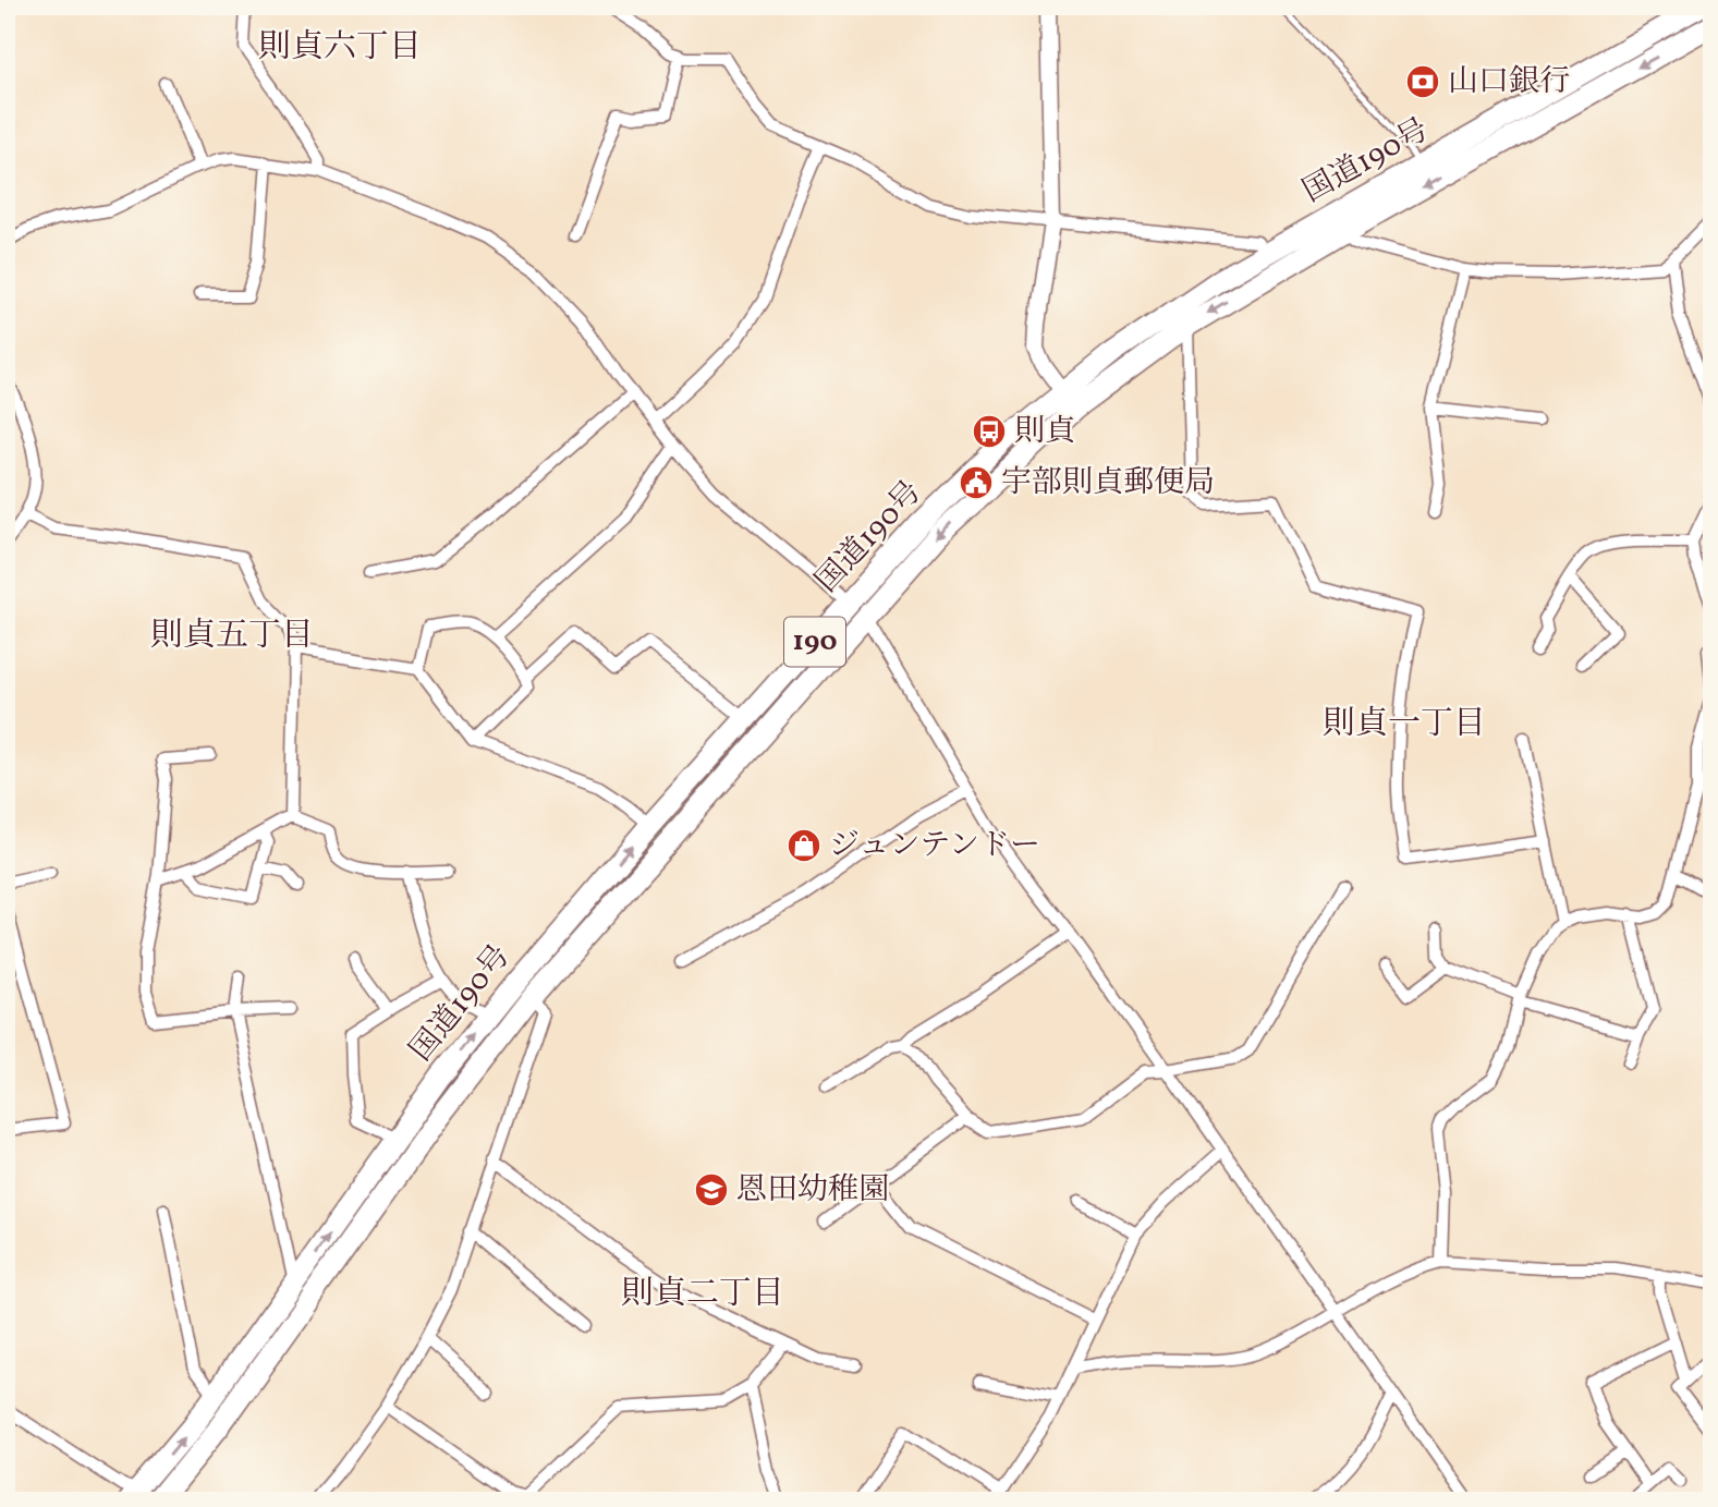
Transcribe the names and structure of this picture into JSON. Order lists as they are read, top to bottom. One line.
{"streets":{"highway":["国道190号","190"]},"districts":["則貞六丁目","則貞五丁目","則貞一丁目","則貞二丁目"],"places":{"bank":["山口銀行"],"bus stop":["則貞"],"public building":["宇部則貞郵便局"],"shop":["ジュンテンドー"],"school or university":["恩田幼稚園"]}}
